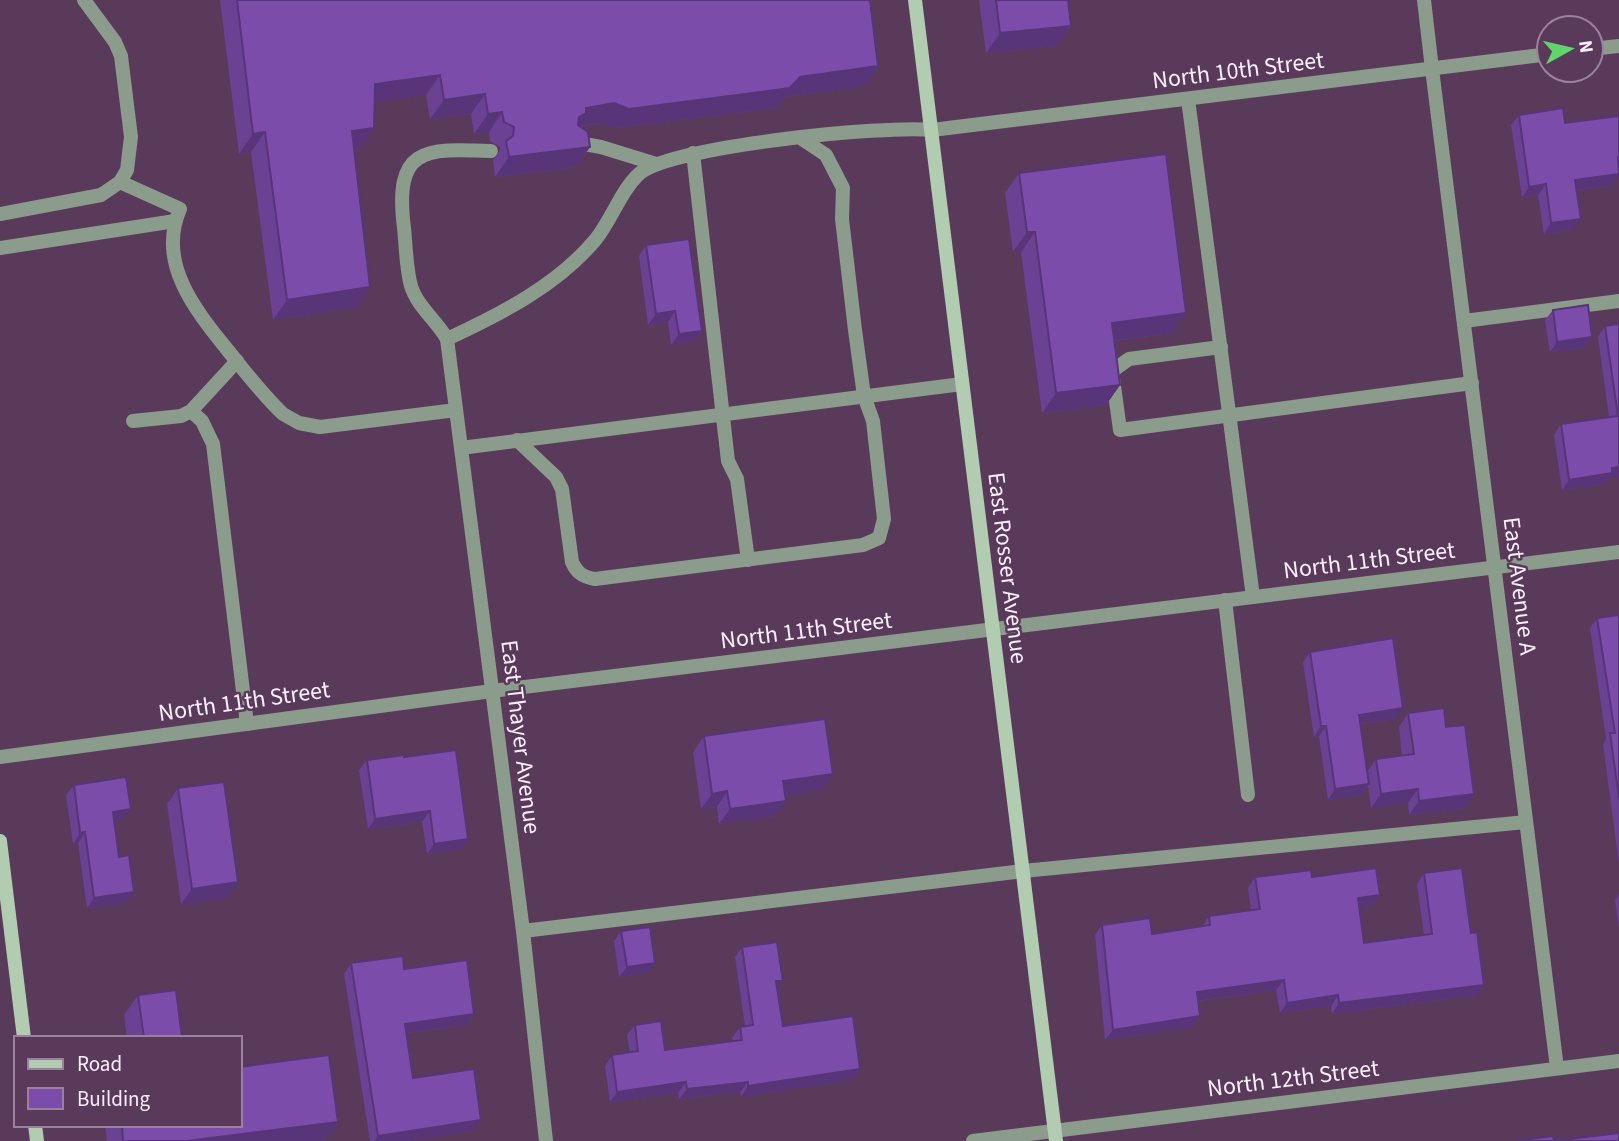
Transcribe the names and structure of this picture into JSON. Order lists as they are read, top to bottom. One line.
{"streets":{"street":["North 10th Street","North 11th Street","East Rosser Avenue","East Avenue A","East Thayer Avenue","North 12th Street"]},"crossings":[["North 10th Street","East Rosser Avenue"],["North 10th Street","East Avenue A"],["North 11th Street","East Rosser Avenue"],["North 11th Street","East Avenue A"],["North 11th Street","East Thayer Avenue"],["East Rosser Avenue","North 12th Street"],["East Avenue A","North 12th Street"]],"legend":["Road","Building"],"north":"right"}
